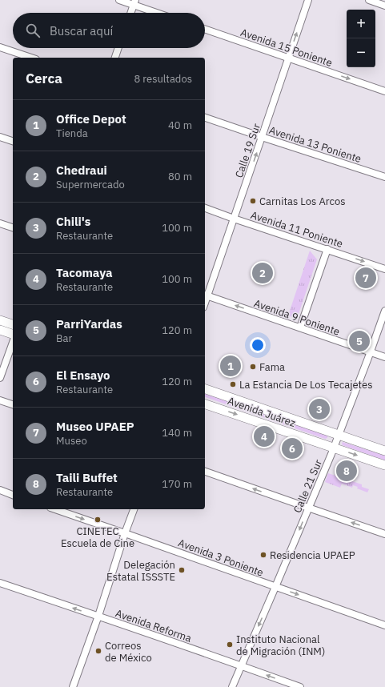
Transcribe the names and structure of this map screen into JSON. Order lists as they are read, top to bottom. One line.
{"streets":{"main road":["Avenida Juárez"],"street":["Avenida 15 Poniente","Avenida 13 Poniente","Calle 19 Sur","Avenida 11 Poniente","Avenida 9 Poniente","Calle 21 Sur","Avenida 3 Poniente","Avenida Reforma"]},"crossings":[["Avenida 15 Poniente","Calle 19 Sur"],["Avenida 13 Poniente","Calle 19 Sur"],["Calle 19 Sur","Avenida 11 Poniente"],["Calle 19 Sur","Avenida 9 Poniente"],["Avenida 9 Poniente","Calle 21 Sur"],["Avenida Juárez","Calle 21 Sur"],["Calle 21 Sur","Avenida 3 Poniente"],["Calle 21 Sur","Avenida Reforma"]],"one_way":["Avenida 15 Poniente","Calle 19 Sur","Avenida 9 Poniente","Calle 21 Sur","Avenida 3 Poniente","Avenida Reforma"],"places":["Carnitas Los Arcos","Fama","La Estancia De Los Tecajetes","CINETEC Escuela de Cine","Residencia UPAEP","Delegación Estatal ISSSTE","Instituto Nacional de Migración (INM)","Correos de México"],"page":{"map_buttons":["+","−"],"search":"Buscar aquí","heading":["Cerca","8 resultados"],"list":[{"mark":"1","name":"Office Depot","note":"Tienda","value":"40 m"},{"mark":"2","name":"Chedraui","note":"Supermercado","value":"80 m"},{"mark":"3","name":"Chili's","note":"Restaurante","value":"100 m"},{"mark":"4","name":"Tacomaya","note":"Restaurante","value":"100 m"},{"mark":"5","name":"ParriYardas","note":"Bar","value":"120 m"},{"mark":"6","name":"El Ensayo","note":"Restaurante","value":"120 m"},{"mark":"7","name":"Museo UPAEP","note":"Museo","value":"140 m"},{"mark":"8","name":"Taili Buffet","note":"Restaurante","value":"170 m"}],"pins":["2","7","5","1","3","4","6","8"]}}
